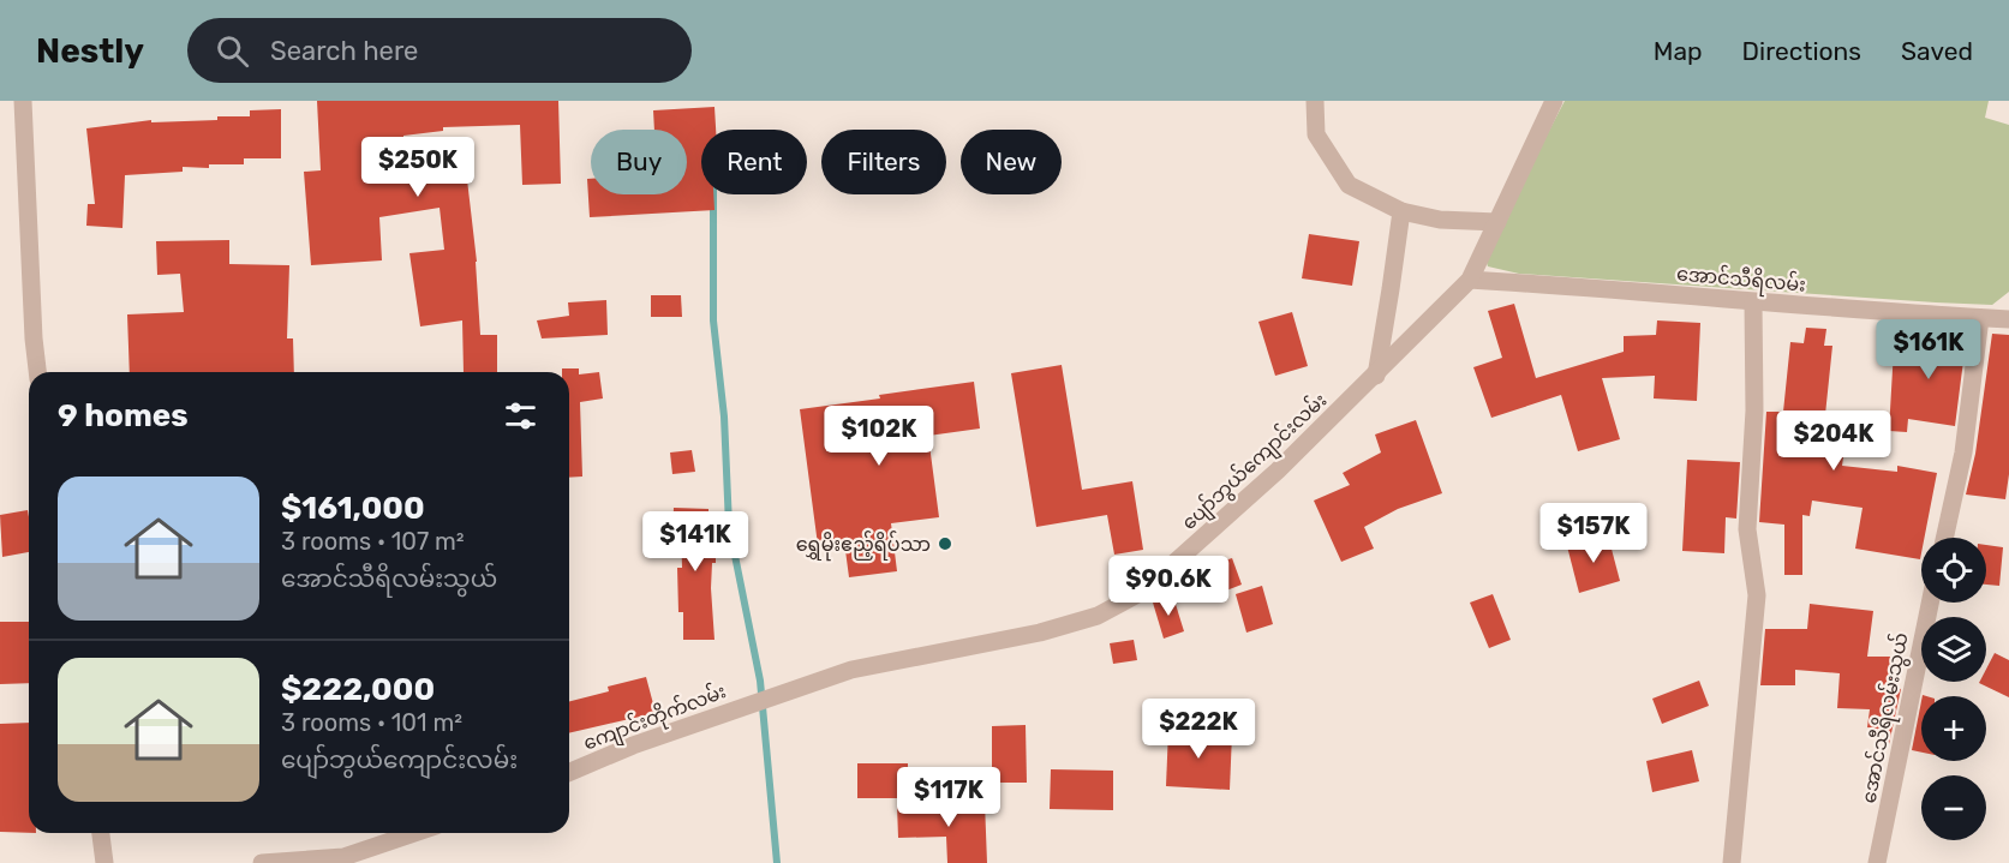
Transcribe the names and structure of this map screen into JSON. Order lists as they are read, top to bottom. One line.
{"streets":{"street":["အောင်သီရိလမ်း","ပျော်ဘွယ်ကျောင်းလမ်း","ကျောင်းတိုက်လမ်း","အောင်သီရိလမ်းသွယ်"]},"crossings":[["အောင်သီရိလမ်း","ပျော်ဘွယ်ကျောင်းလမ်း"],["ပျော်ဘွယ်ကျောင်းလမ်း","ကျောင်းတိုက်လမ်း"]],"places":["ရွှေမိုးဧည့်ရိပ်သာ"],"page":{"header":"Nestly","search":"Search here","nav":["Map","Directions","Saved"],"chip":["Buy","Rent","Filters","New"],"price":["$250K","$161K","$102K","$204K","$157K","$141K","$90.6K","$222K","$117K"],"heading":"9 homes","list":[{"name":"$161,000","note":"3 rooms · 107 m² · အောင်သီရိလမ်းသွယ်"},{"name":"$222,000","note":"3 rooms · 101 m² · ပျော်ဘွယ်ကျောင်းလမ်း"}],"map_buttons":["+","−"]}}
